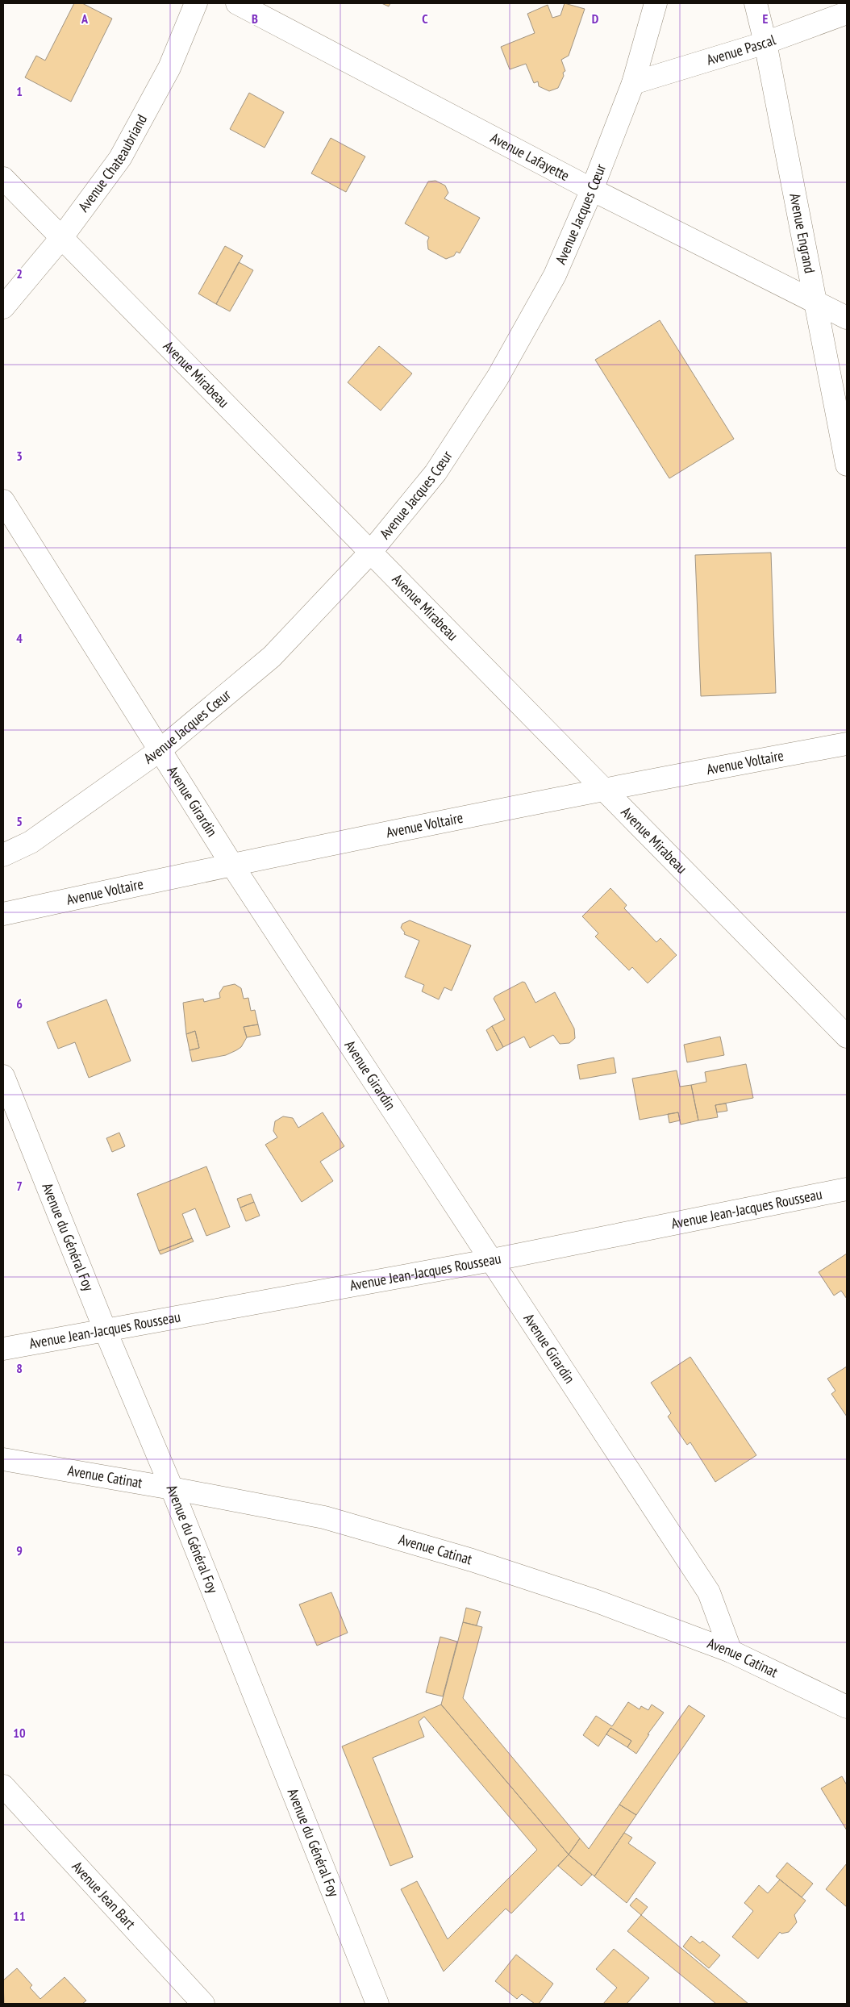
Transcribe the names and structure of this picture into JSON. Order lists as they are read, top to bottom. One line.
{"streets":{"street":["Avenue Pascal","Avenue Lafayette","Avenue Chateaubriand","Avenue Jacques Cœur","Avenue Engrand","Avenue Mirabeau","Avenue Voltaire","Avenue Girardin","Avenue Jean-Jacques Rousseau","Avenue du Général Foy","Avenue Catinat","Avenue Jean Bart"]},"crossings":[["Avenue Pascal","Avenue Jacques Cœur"],["Avenue Pascal","Avenue Engrand"],["Avenue Lafayette","Avenue Jacques Cœur"],["Avenue Lafayette","Avenue Engrand"],["Avenue Chateaubriand","Avenue Mirabeau"],["Avenue Jacques Cœur","Avenue Mirabeau"],["Avenue Jacques Cœur","Avenue Girardin"],["Avenue Mirabeau","Avenue Voltaire"],["Avenue Voltaire","Avenue Girardin"],["Avenue Girardin","Avenue Jean-Jacques Rousseau"],["Avenue Girardin","Avenue Catinat"],["Avenue Jean-Jacques Rousseau","Avenue du Général Foy"],["Avenue du Général Foy","Avenue Catinat"]],"grid":{"columns":["A","B","C","D","E"],"rows":["1","2","3","4","5","6","7","8","9","10","11"]}}
